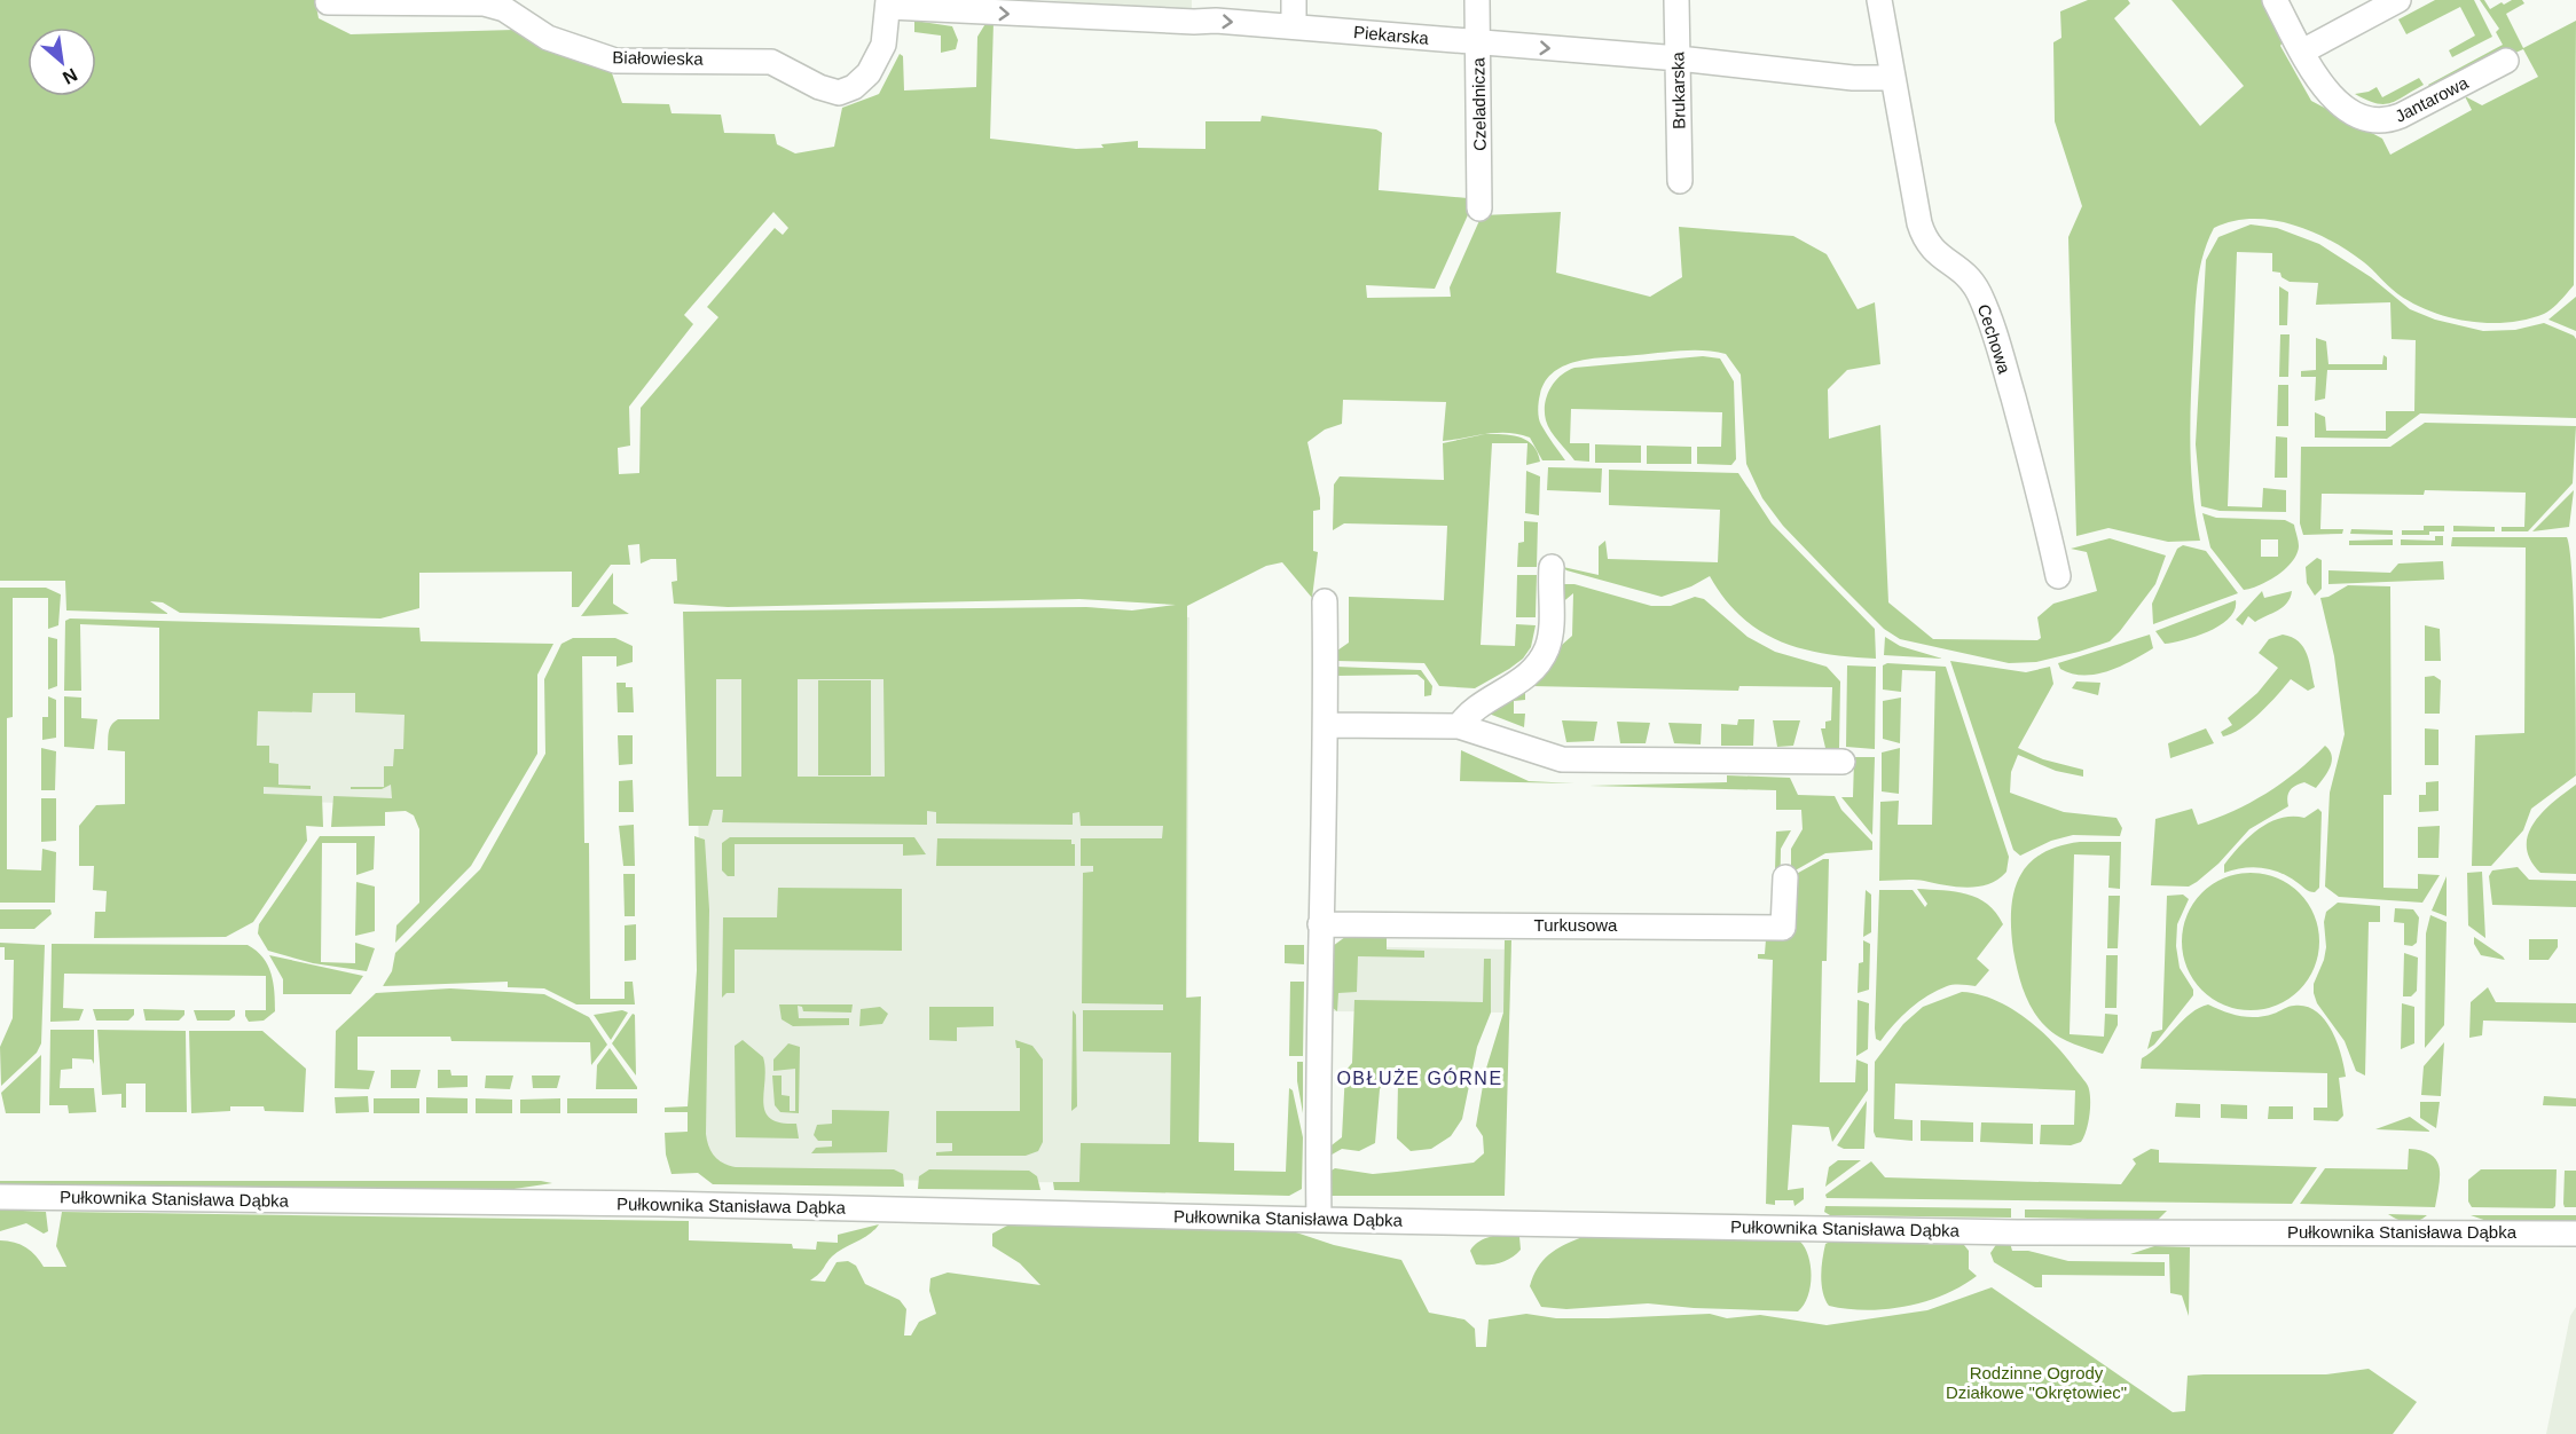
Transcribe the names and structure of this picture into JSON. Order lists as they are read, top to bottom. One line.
{"streets":{"street":["Piekarska","Białowieska","Brukarska","Jantarowa","Czeladnicza","Cechowa","Turkusowa","Pułkownika Stanisława Dąbka"]},"crossings":[["Piekarska","Białowieska"],["Piekarska","Brukarska"],["Piekarska","Czeladnicza"],["Piekarska","Cechowa"]],"one_way":["Piekarska"],"districts":["OBŁUŻE GÓRNE"],"parks":["Rodzinne Ogrody Działkowe \"Okrętowiec\""],"north":"bottom right"}
